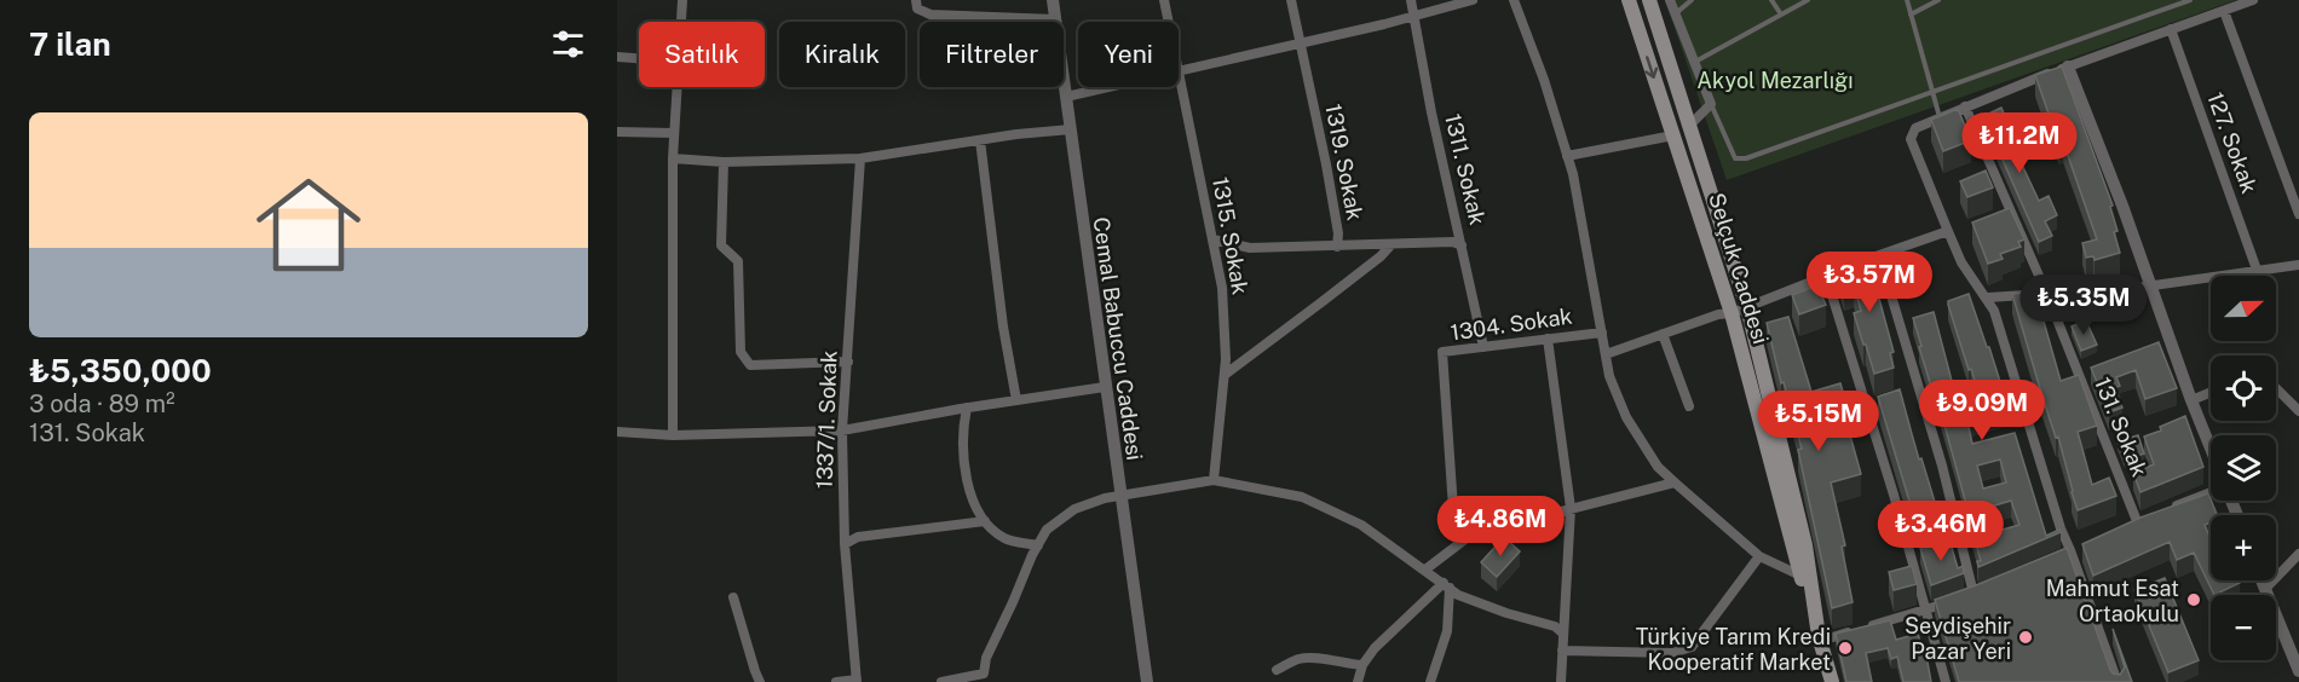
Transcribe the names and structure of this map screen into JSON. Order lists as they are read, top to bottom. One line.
{"streets":{"main road":["Selçuk Caddesi"],"street":["127. Sokak","1319. Sokak","1311. Sokak","1315. Sokak","1304. Sokak","Cemal Babuccu Caddesi","1337/1. Sokak","131. Sokak"]},"crossings":[["1311. Sokak","1304. Sokak"]],"parks":["Akyol Mezarlığı"],"places":["Mahmut Esat Ortaokulu","Seydişehir Pazar Yeri","Türkiye Tarım Kredi Kooperatif Market"],"north":"right","page":{"heading":"7 ilan","chip":["Satılık","Kiralık","Filtreler","Yeni"],"list":[{"name":"₺5,350,000","note":"3 oda · 89 m² · 131. Sokak"}],"price":["₺11.2M","₺3.57M","₺5.35M","₺9.09M","₺5.15M","₺4.86M","₺3.46M"],"map_buttons":["+","−"]}}
